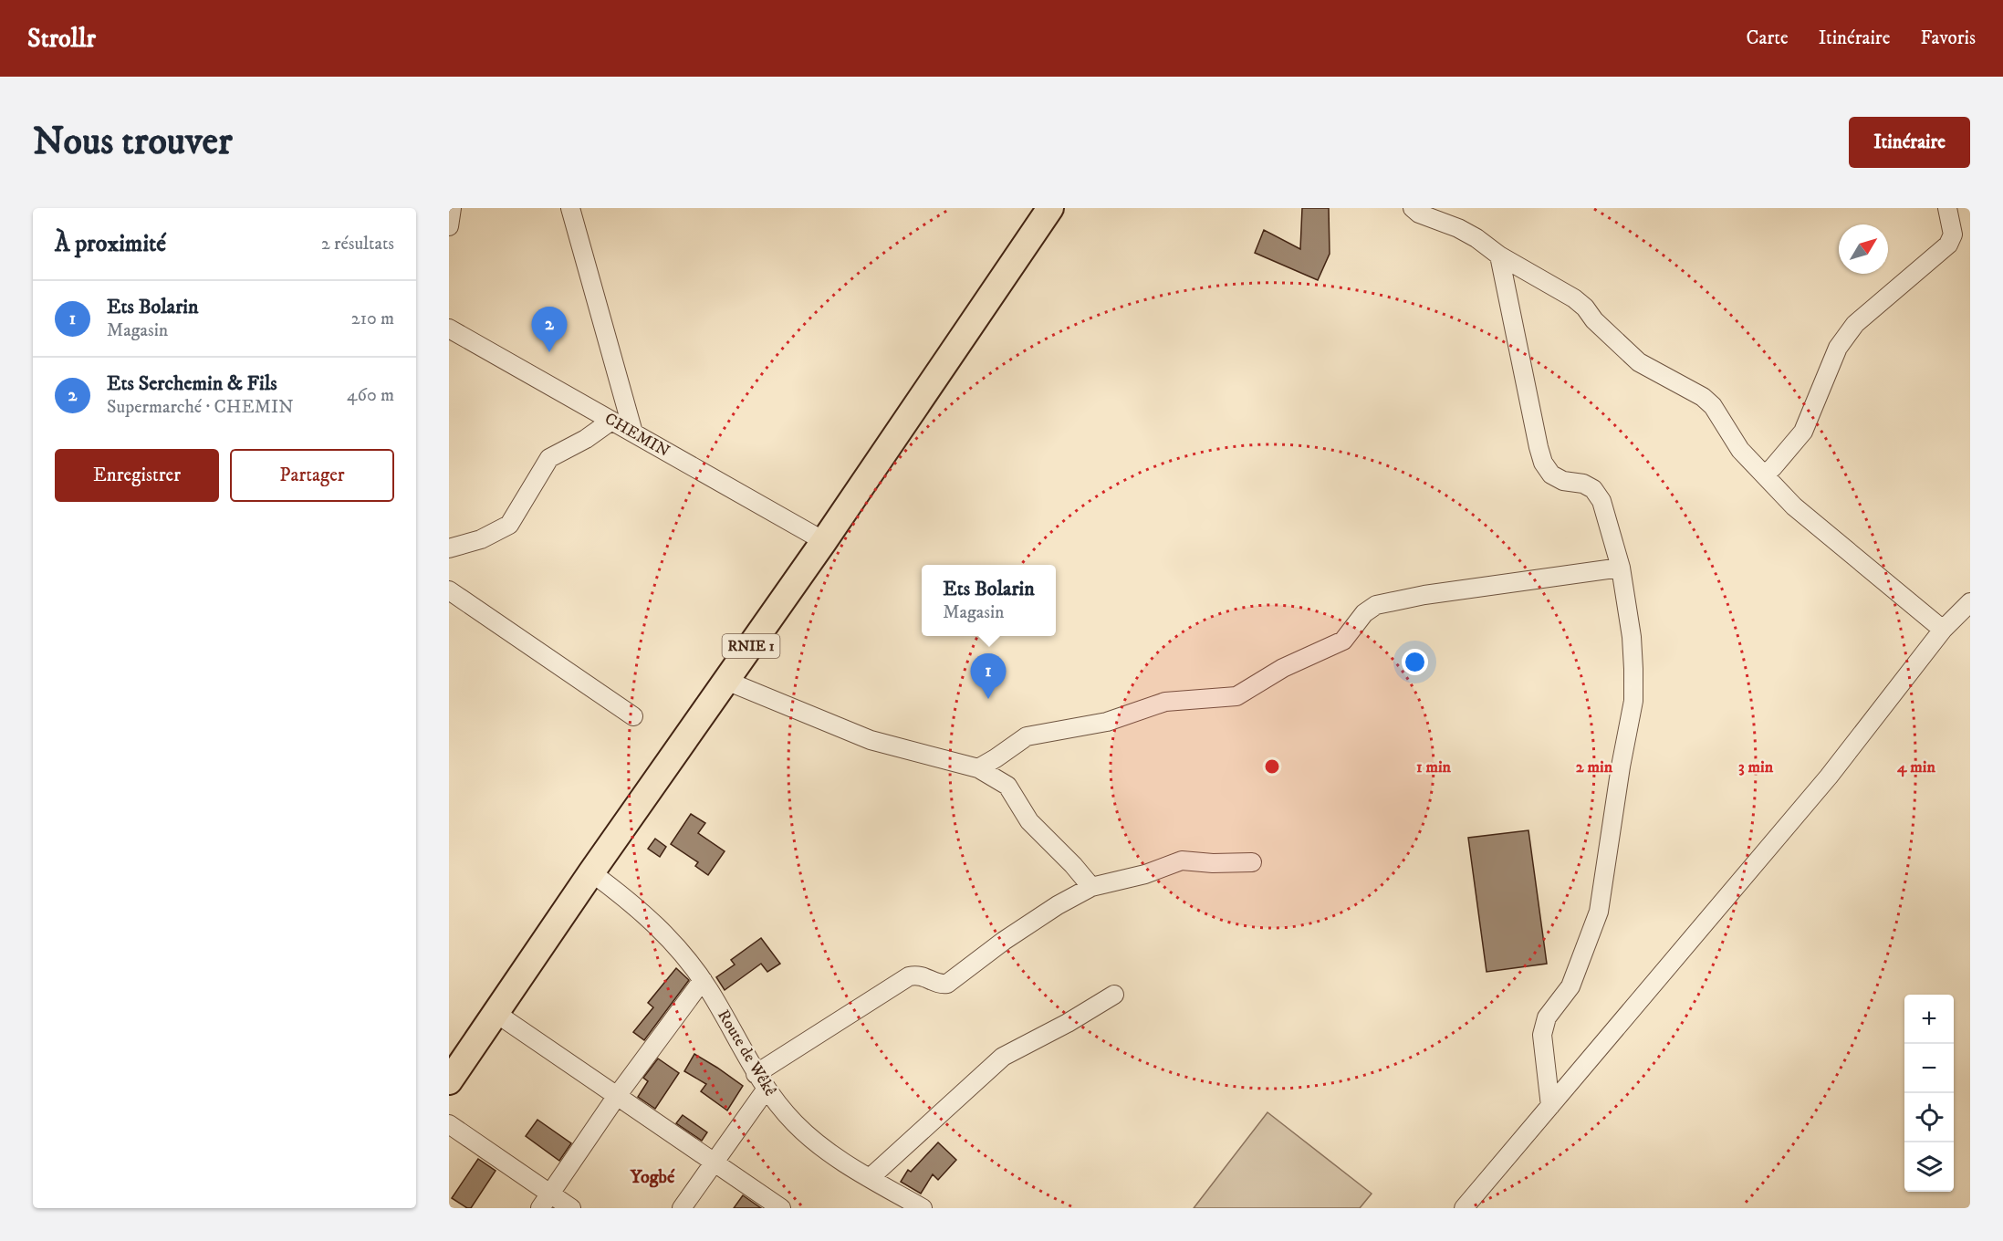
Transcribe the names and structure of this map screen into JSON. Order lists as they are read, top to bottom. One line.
{"streets":{"highway":["RNIE 1"],"street":["CHEMIN","Route de Wêkê"]},"crossings":[["CHEMIN","RNIE 1"],["RNIE 1","Route de Wêkê"]],"districts":["Yogbé"],"north":"top right","page":{"header":"Strollr","nav":["Carte","Itinéraire","Favoris"],"buttons":["Itinéraire",["Enregistrer","Partager"]],"title":"Nous trouver","heading":["À proximité","2 résultats"],"list":[{"mark":"1","name":"Ets Bolarin","note":"Magasin","value":"210 m"},{"mark":"2","name":"Ets Serchemin & Fils","note":"Supermarché · CHEMIN","value":"460 m"}],"pins":["2","1"],"popup":["Ets Bolarin","Magasin"],"map_buttons":["+","−"]},"rings":["1 min","2 min","3 min","4 min"]}
